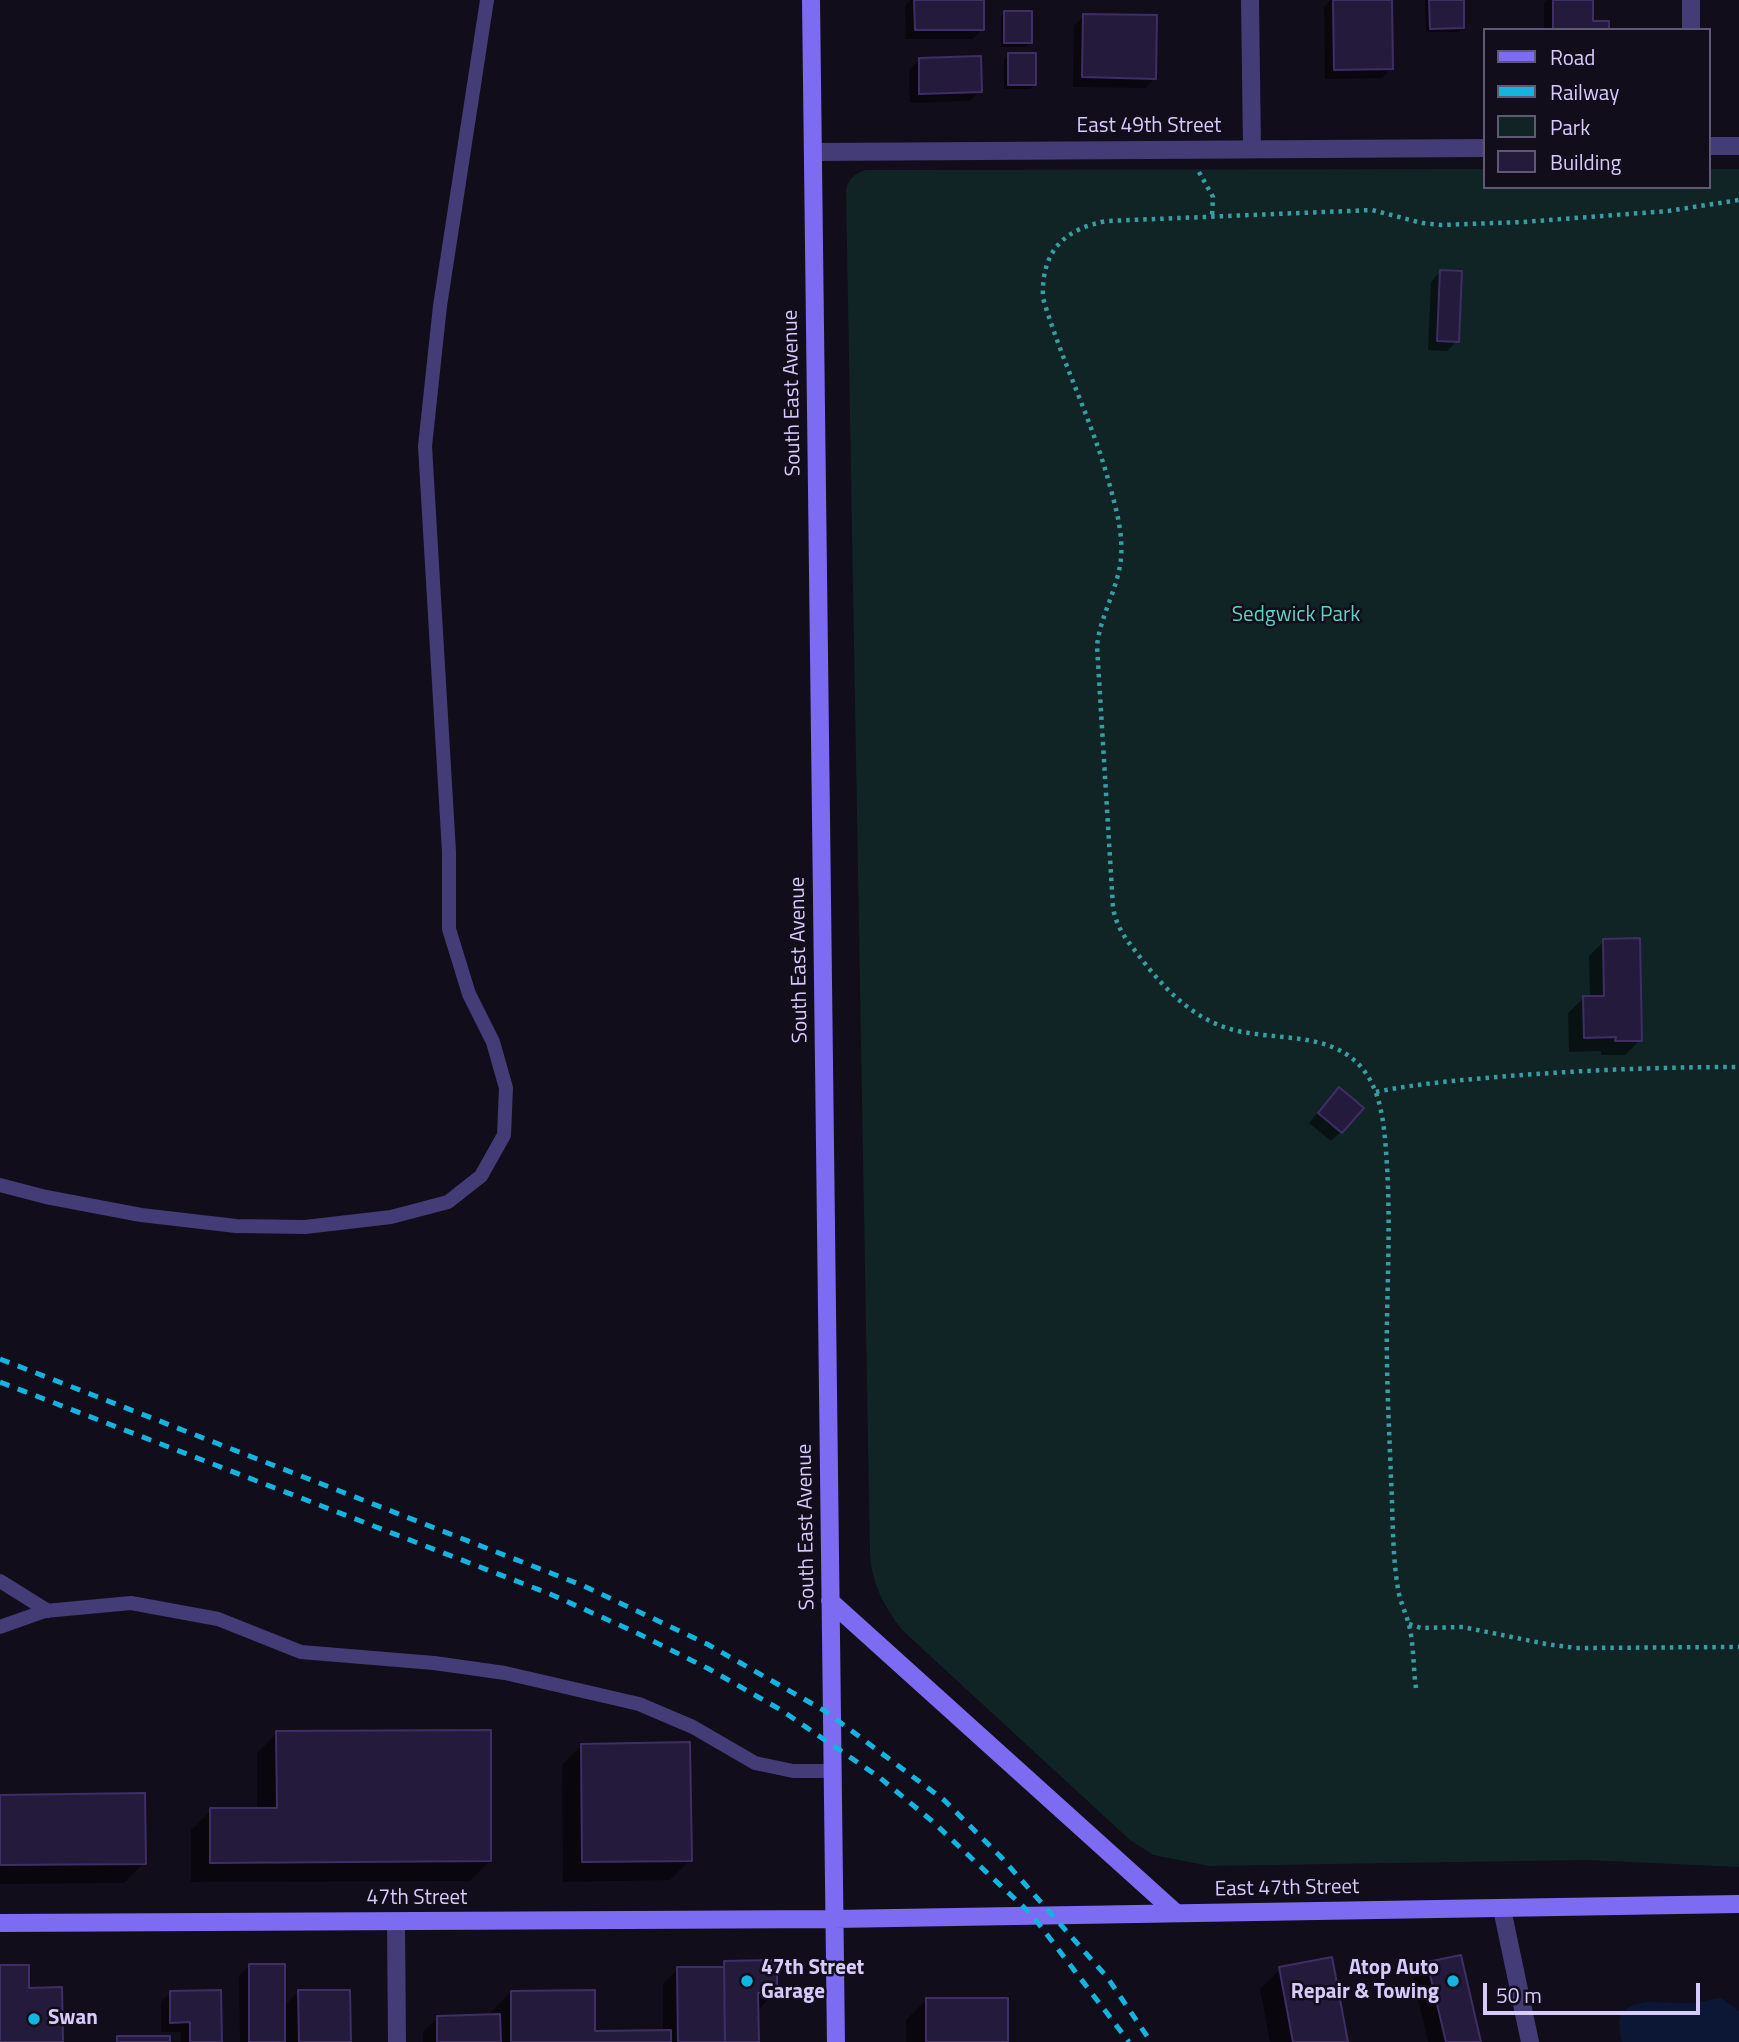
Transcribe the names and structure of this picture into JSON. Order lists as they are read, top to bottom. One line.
{"streets":{"main road":["South East Avenue","East 47th Street","47th Street"],"street":["East 49th Street"]},"crossings":[["East 49th Street","South East Avenue"],["South East Avenue","East 47th Street"],["South East Avenue","47th Street"],["East 47th Street","47th Street"]],"parks":["Sedgwick Park"],"places":["47th Street Garage","Atop Auto Repair & Towing","Swan"],"legend":["Road","Railway","Park","Building"],"scale_bar":"50 m"}
